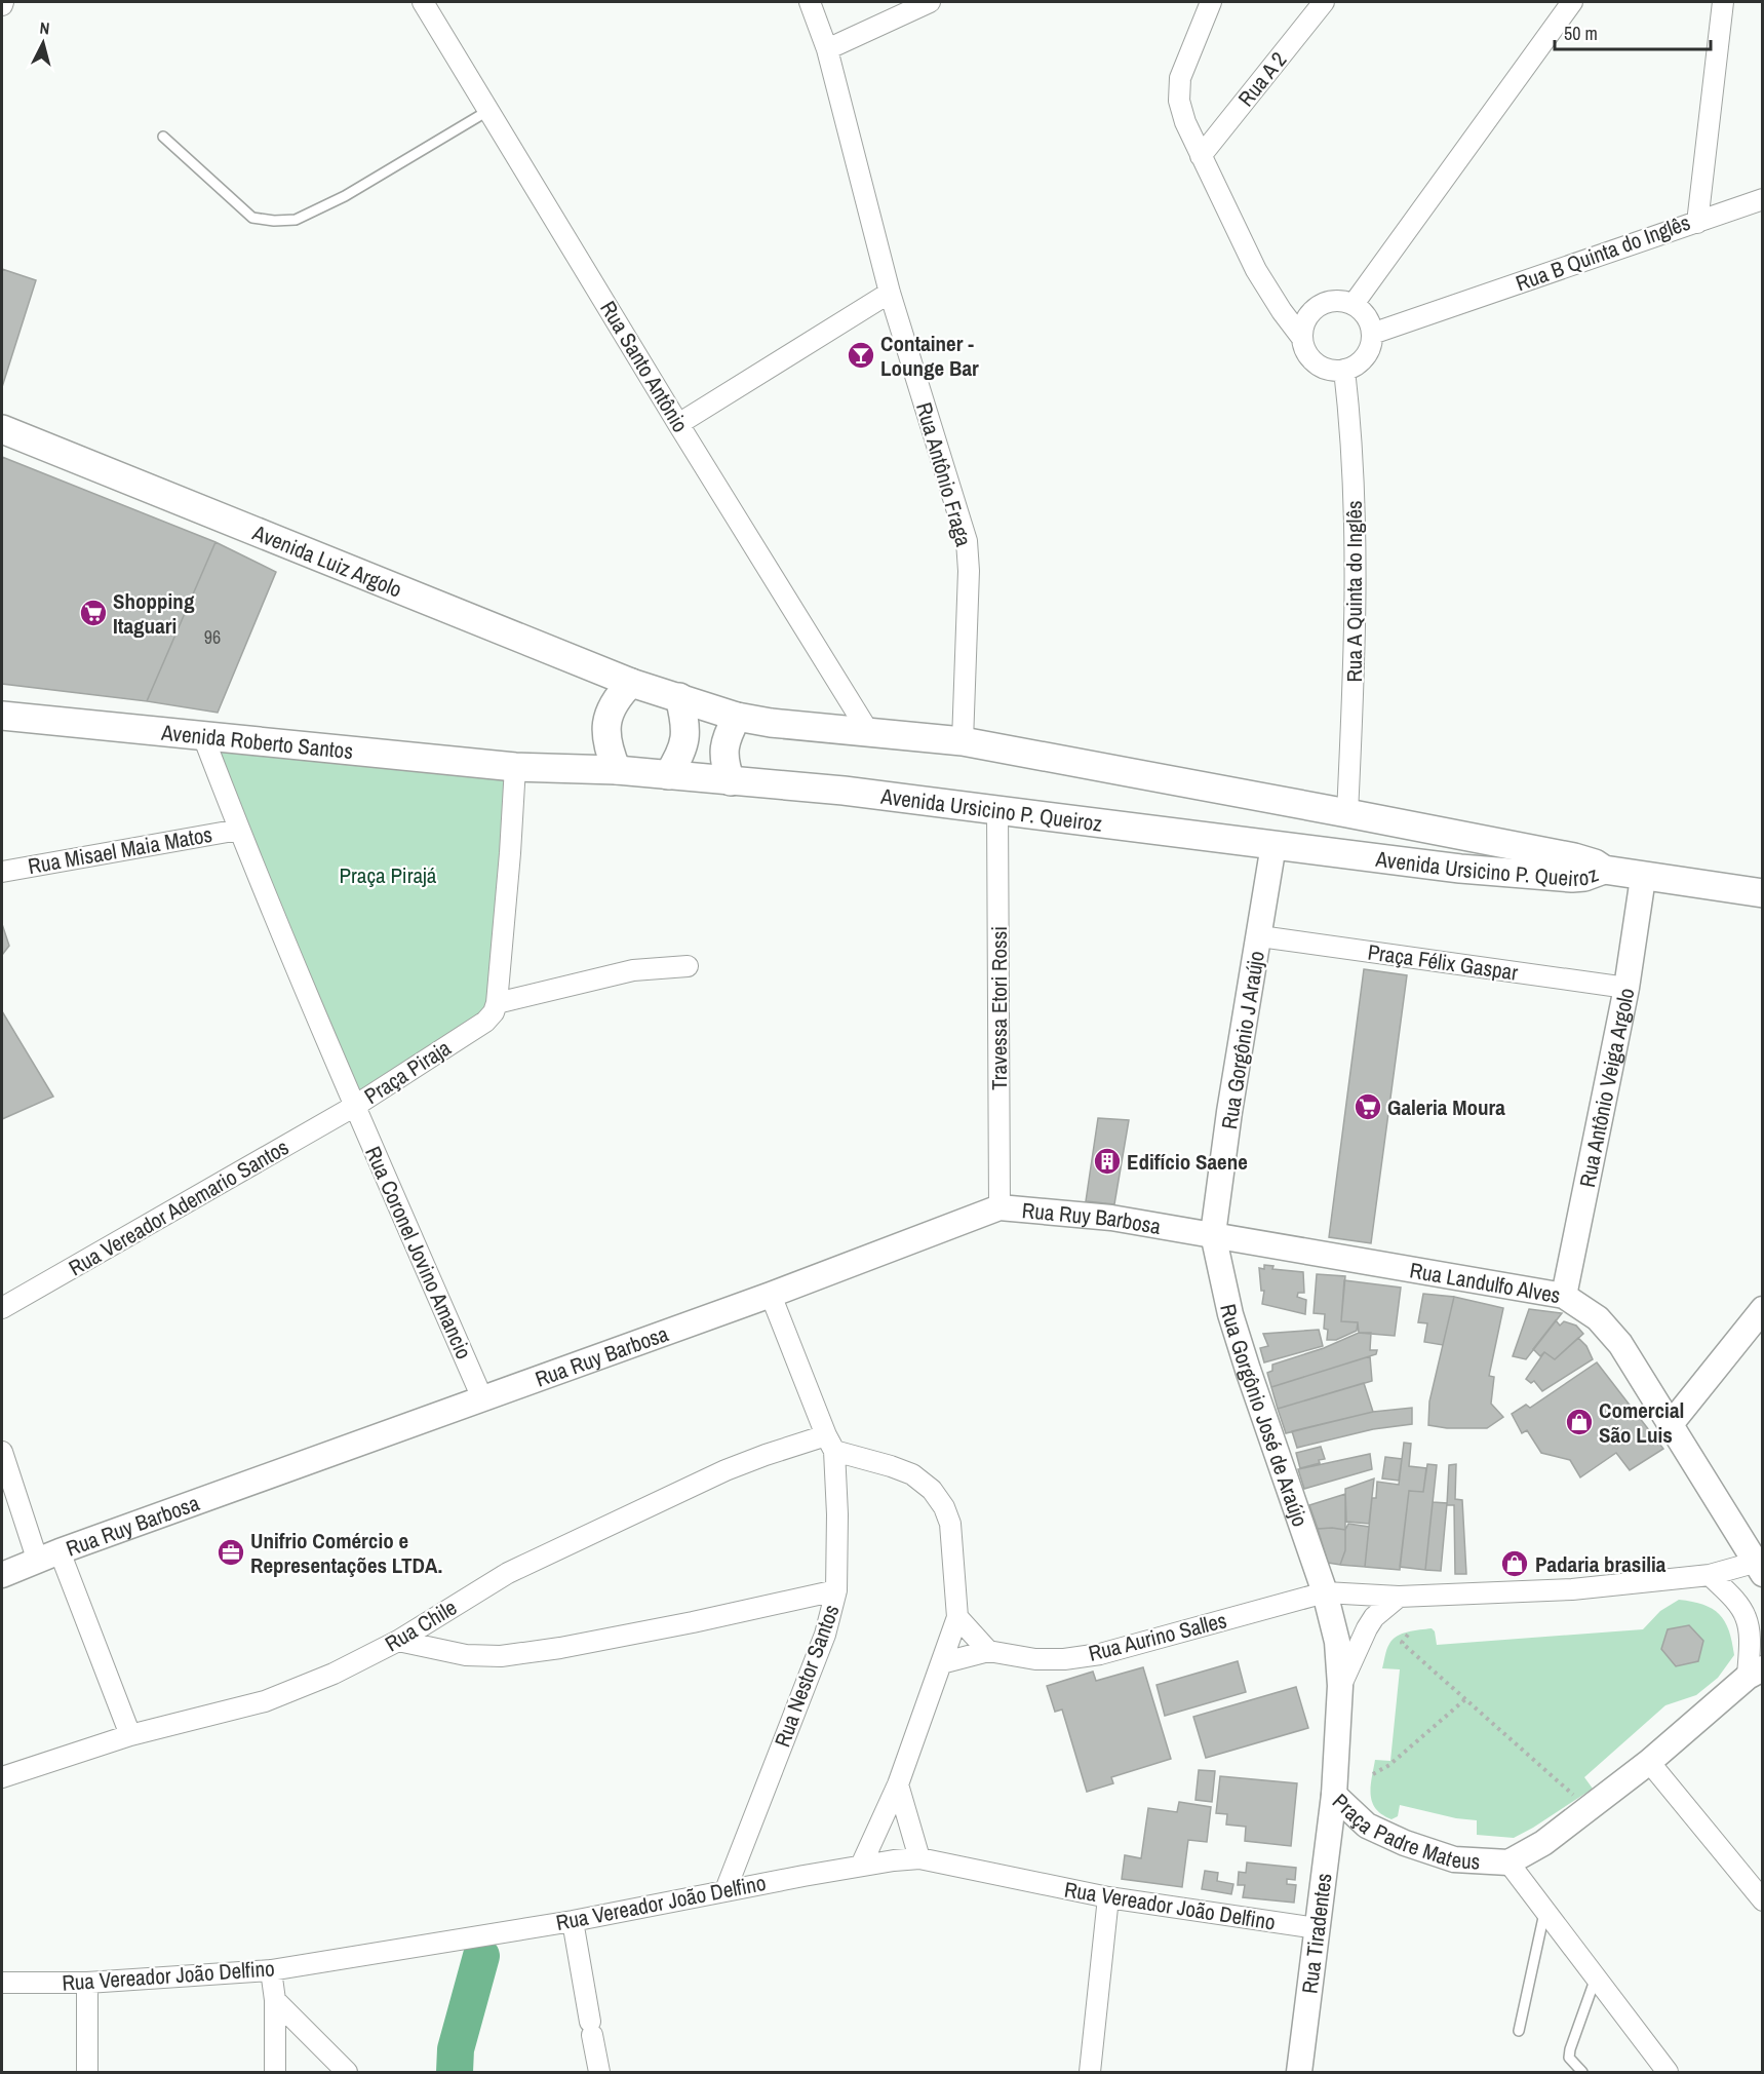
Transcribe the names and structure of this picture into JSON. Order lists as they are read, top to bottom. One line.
{"streets":{"main road":["Avenida Luiz Argolo","Avenida Roberto Santos","Avenida Ursicino P. Queiroz"],"street":["Rua A 2","Rua B Quinta do Inglês","Rua Santo Antônio","Rua Antônio Fraga","Rua A Quinta do Inglês","Rua Misael Maia Matos","Praça Félix Gaspar","Travessa Etori Rossi","Rua Gorgônio J Araújo","Praça Piraja","Rua Antônio Veiga Argolo","Rua Vereador Ademario Santos","Rua Ruy Barbosa","Rua Coronel Jovino Amancio","Rua Landulfo Alves","Rua Gorgônio José de Araújo","Rua Chile","Rua Aurino Salles","Rua Nestor Santos","Praça Padre Mateus","Rua Vereador João Delfino","Rua Tiradentes"]},"crossings":[["Rua B Quinta do Inglês","Rua A Quinta do Inglês"],["Rua Santo Antônio","Avenida Ursicino P. Queiroz"],["Rua Antônio Fraga","Avenida Ursicino P. Queiroz"],["Avenida Luiz Argolo","Avenida Ursicino P. Queiroz"],["Rua A Quinta do Inglês","Avenida Ursicino P. Queiroz"],["Avenida Roberto Santos","Avenida Ursicino P. Queiroz"],["Avenida Roberto Santos","Praça Piraja"],["Avenida Ursicino P. Queiroz","Travessa Etori Rossi"],["Avenida Ursicino P. Queiroz","Rua Gorgônio J Araújo"],["Rua Misael Maia Matos","Praça Piraja"],["Praça Félix Gaspar","Rua Gorgônio J Araújo"],["Praça Félix Gaspar","Rua Antônio Veiga Argolo"],["Travessa Etori Rossi","Rua Ruy Barbosa"],["Rua Gorgônio J Araújo","Rua Ruy Barbosa"],["Rua Gorgônio J Araújo","Rua Landulfo Alves"],["Rua Gorgônio J Araújo","Rua Gorgônio José de Araújo"],["Praça Piraja","Rua Vereador Ademario Santos"],["Praça Piraja","Rua Coronel Jovino Amancio"],["Rua Antônio Veiga Argolo","Rua Landulfo Alves"],["Rua Vereador Ademario Santos","Rua Coronel Jovino Amancio"],["Rua Ruy Barbosa","Rua Coronel Jovino Amancio"],["Rua Ruy Barbosa","Rua Landulfo Alves"],["Rua Ruy Barbosa","Rua Gorgônio José de Araújo"],["Rua Ruy Barbosa","Rua Nestor Santos"],["Rua Landulfo Alves","Rua Gorgônio José de Araújo"],["Rua Gorgônio José de Araújo","Rua Aurino Salles"],["Rua Gorgônio José de Araújo","Praça Padre Mateus"],["Rua Chile","Rua Nestor Santos"],["Rua Aurino Salles","Praça Padre Mateus"],["Rua Nestor Santos","Rua Vereador João Delfino"],["Praça Padre Mateus","Rua Tiradentes"],["Rua Vereador João Delfino","Rua Tiradentes"]],"parks":["Praça Pirajá"],"places":{"bar":["Container - Lounge Bar"],"supermarket":["Shopping Itaguari","Galeria Moura"],"building":["Edifício Saene"],"shop":["Comercial São Luis","Padaria brasilia"],"office":["Unifrio Comércio e Representações LTDA."]},"house_numbers":["96"],"scale_bar":"50 m","north":"top"}
